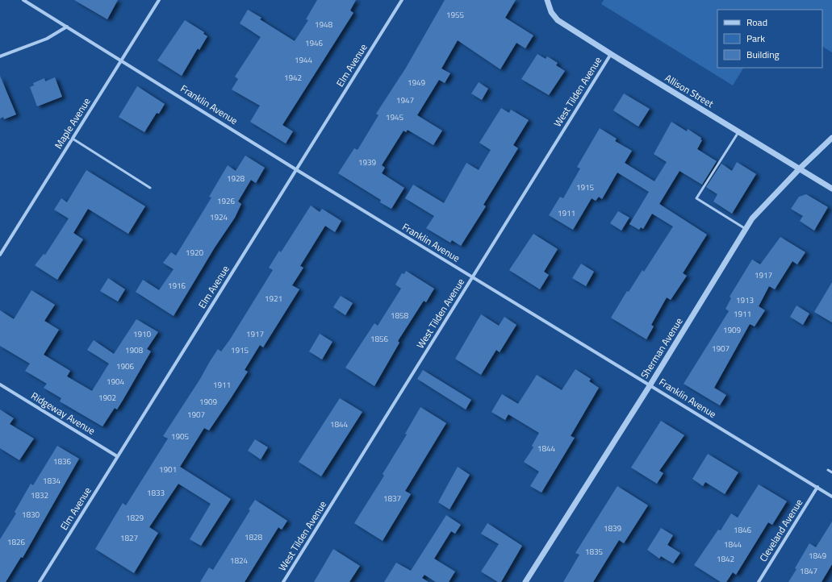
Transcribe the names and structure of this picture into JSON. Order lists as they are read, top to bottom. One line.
{"streets":{"street":["Elm Avenue","Allison Street","West Tilden Avenue","Franklin Avenue","Maple Avenue","Sherman Avenue","Ridgeway Avenue","Cleveland Avenue"]},"crossings":[["Elm Avenue","Franklin Avenue"],["Elm Avenue","Ridgeway Avenue"],["Allison Street","West Tilden Avenue"],["Allison Street","Sherman Avenue"],["West Tilden Avenue","Franklin Avenue"],["Franklin Avenue","Maple Avenue"],["Franklin Avenue","Sherman Avenue"],["Franklin Avenue","Cleveland Avenue"]],"house_numbers":["1955","1948","1946","1944","1942","1949","1947","1945","1939","1928","1915","1926","1911","1924","1920","1917","1916","1921","1913","1911","1858","1909","1910","1917","1856","1907","1908","1915","1906","1904","1911","1902","1909","1907","1844","1905","1844","1836","1901","1834","1833","1832","1837","1830","1829","1839","1846","1828","1827","1826","1844","1835","1849","1842","1824","1847"],"legend":["Road","Park","Building"]}
